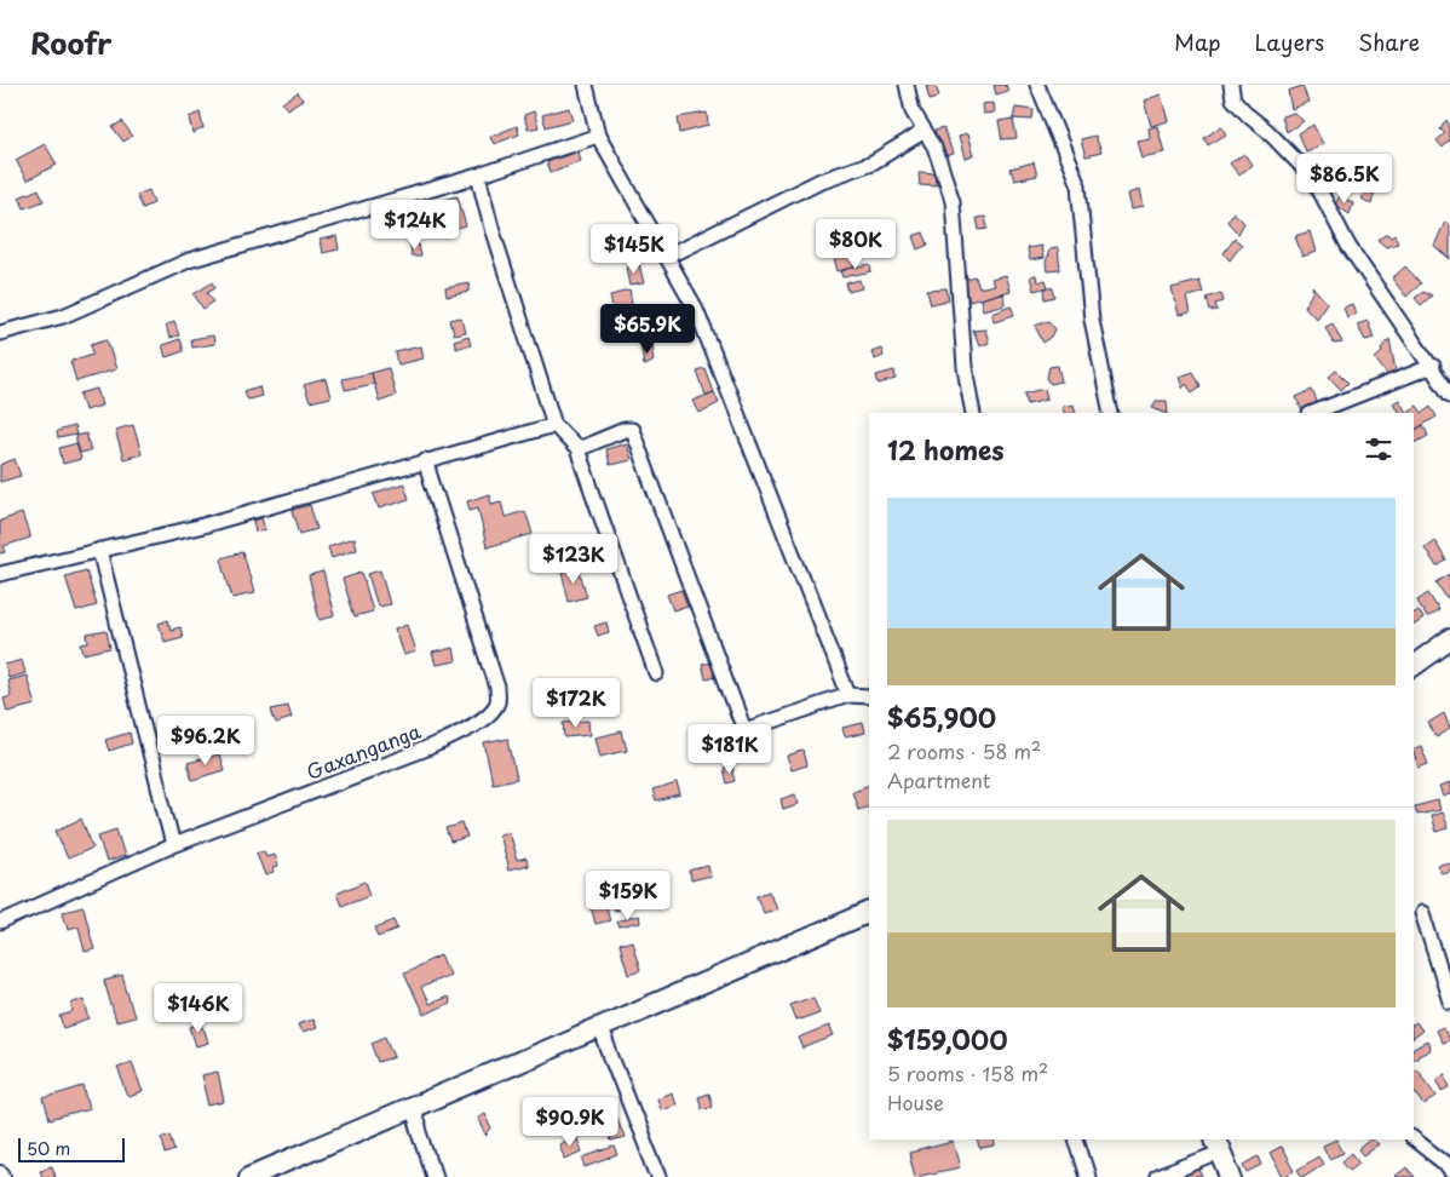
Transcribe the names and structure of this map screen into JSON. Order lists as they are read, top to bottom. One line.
{"streets":{"street":["Gaxanganga"]},"scale_bar":"50 m","page":{"header":"Roofr","nav":["Map","Layers","Share"],"price":["$86.5K","$124K","$80K","$145K","$65.9K","$123K","$172K","$96.2K","$181K","$159K","$146K","$90.9K"],"heading":"12 homes","list":[{"name":"$65,900","note":"2 rooms · 58 m² · Apartment"},{"name":"$159,000","note":"5 rooms · 158 m² · House"}],"scale":"50 m"}}
